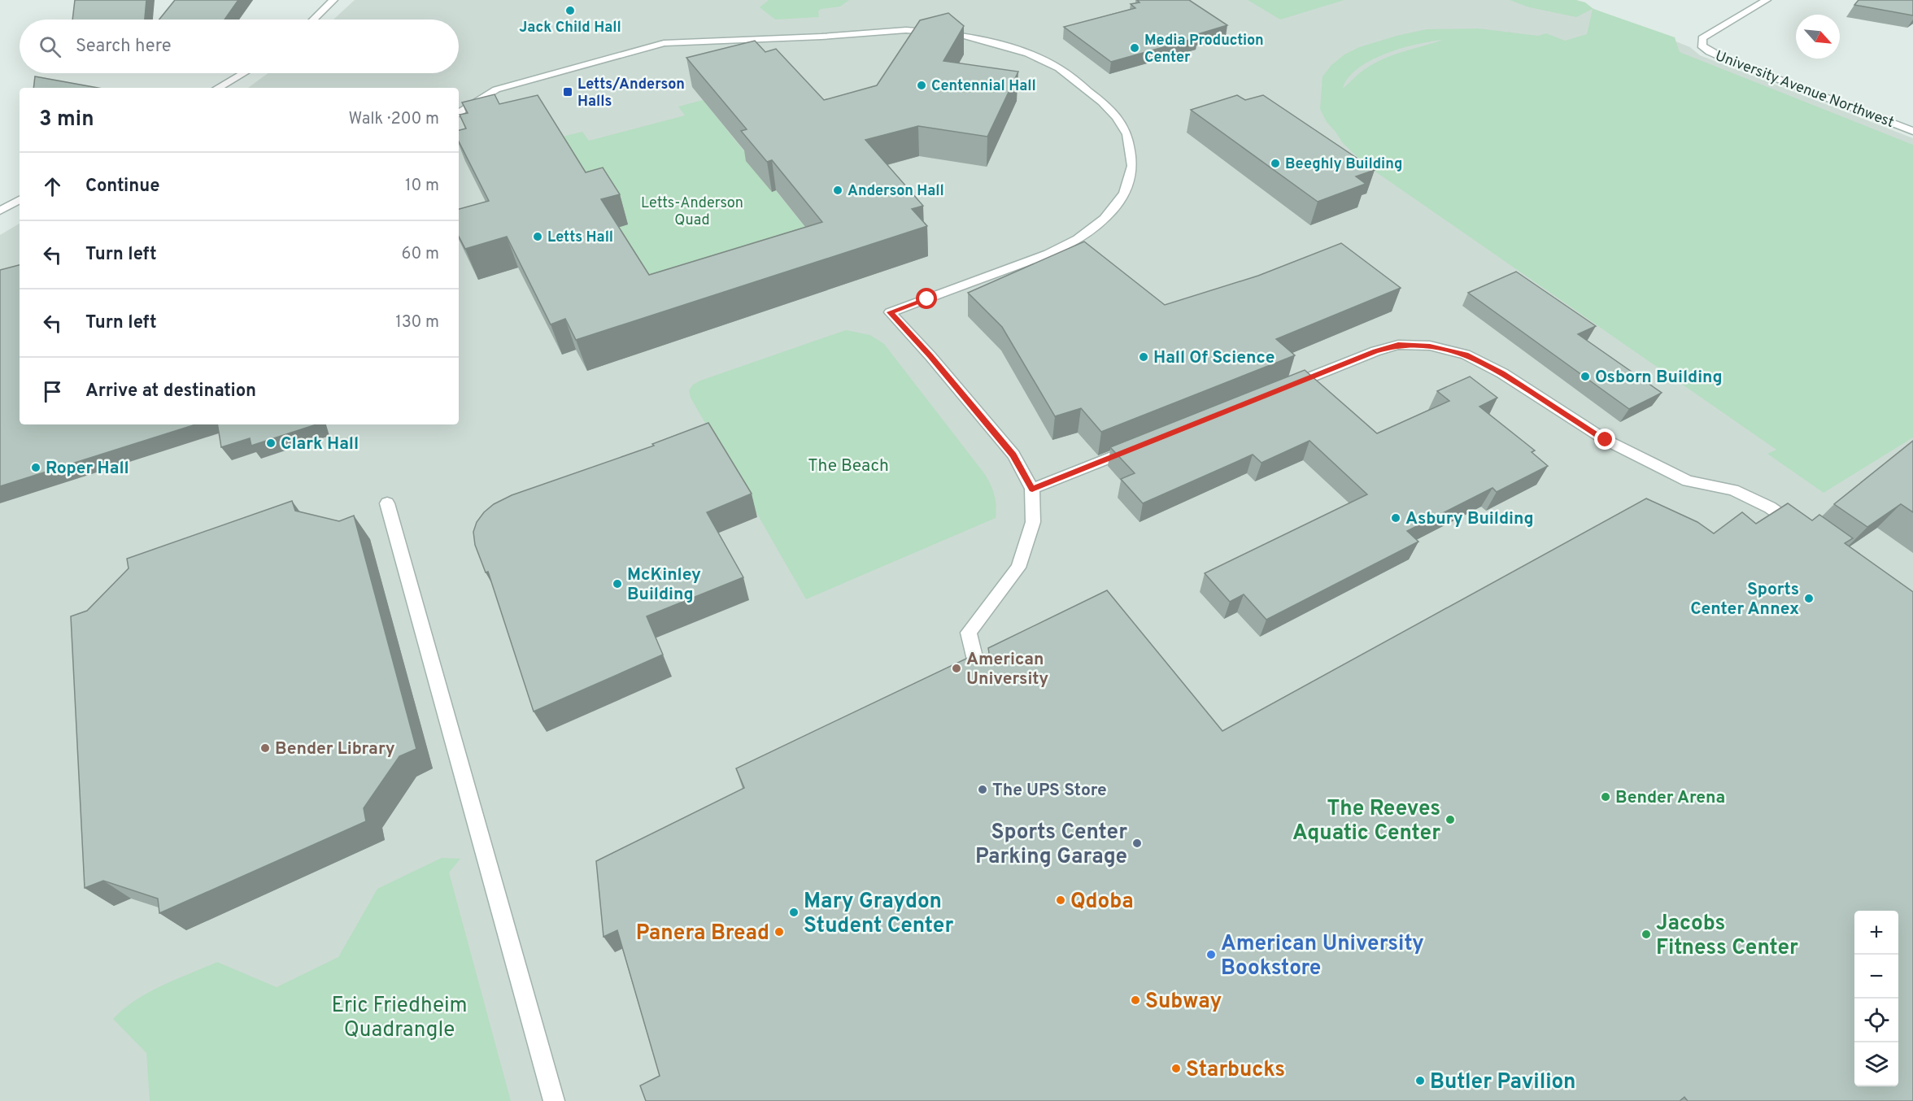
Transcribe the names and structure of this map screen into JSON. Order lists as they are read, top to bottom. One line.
{"streets":{"street":["University Avenue Northwest"]},"parks":["Letts-Anderson Quad","The Beach","Eric Friedheim Quadrangle"],"places":{"other":["Jack Child Hall","Media Production Center","Centennial Hall","Beeghly Building","Anderson Hall","Letts Hall","Hall Of Science","Osborn Building","Clark Hall","Roper Hall","Asbury Building","McKinley Building","Sports Center Annex","American University","Bender Library","The UPS Store","Bender Arena","The Reeves Aquatic Center","Sports Center Parking Garage","Qdoba","Mary Graydon Student Center","Panera Bread","Jacobs Fitness Center","American University Bookstore","Subway","Starbucks","Butler Pavilion"],"transit":["Letts/Anderson Halls"]},"north":"bottom right","page":{"search":"Search here","heading":["3 min","Walk · 200 m"],"list":[["Continue","10 m"],["Turn left","60 m"],["Turn left","130 m"],"Arrive at destination"],"map_buttons":["+","−"]}}
